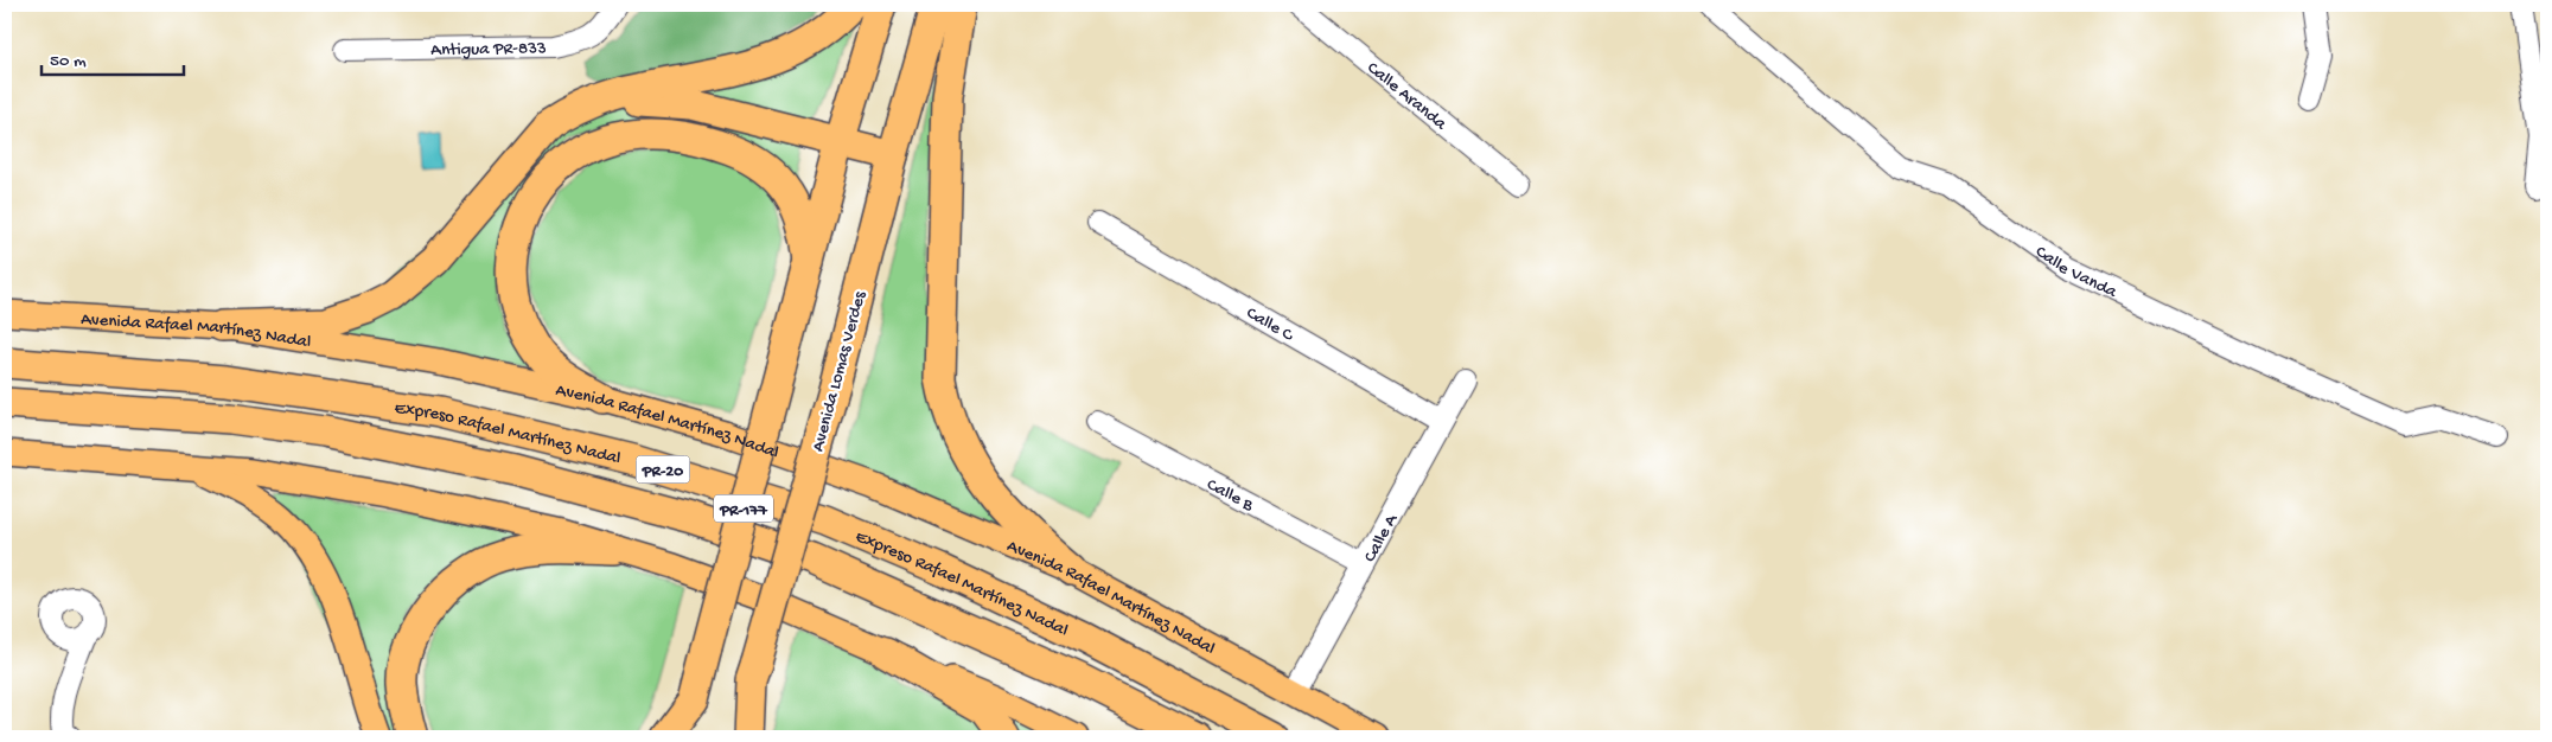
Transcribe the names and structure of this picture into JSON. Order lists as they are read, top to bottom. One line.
{"streets":{"highway":["Avenida Lomas Verdes","Expreso Rafael Martínez Nadal","PR-20","PR-177"],"main road":["Avenida Rafael Martínez Nadal"],"street":["Antigua PR-833","Calle Aranda","Calle Vanda","Calle C","Calle B","Calle A"]},"crossings":[["Calle C","Calle A"],["Avenida Rafael Martínez Nadal","Calle A"],["Calle B","Calle A"]],"scale_bar":"50 m"}
